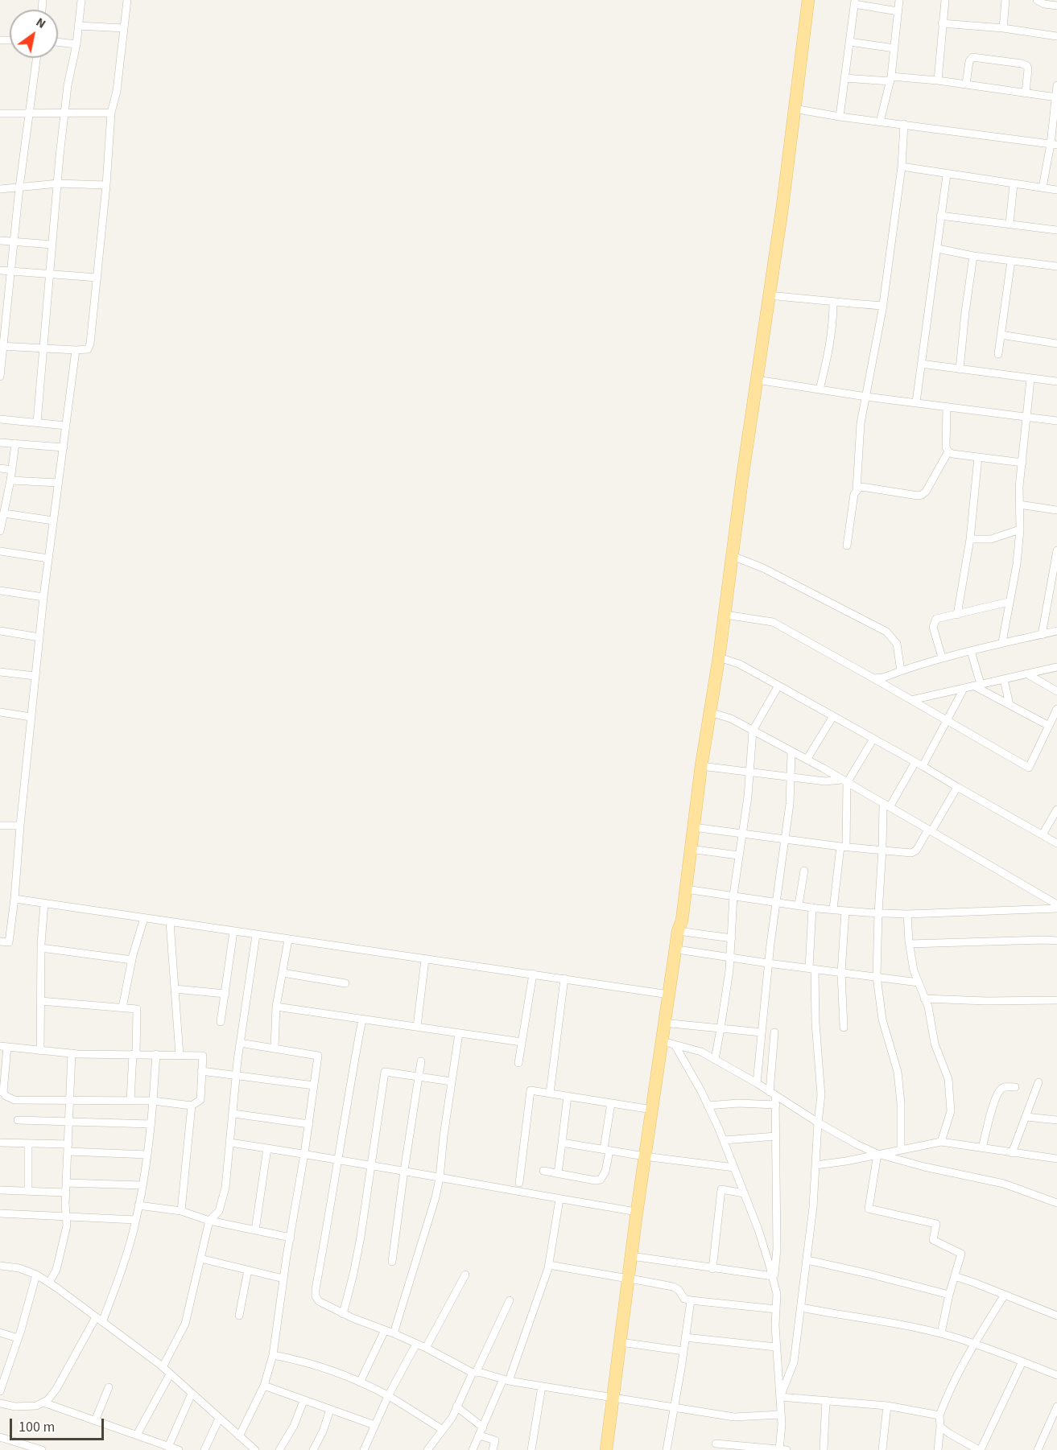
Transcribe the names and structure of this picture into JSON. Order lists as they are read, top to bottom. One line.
{"scale_bar":"100 m","north":"top right"}
